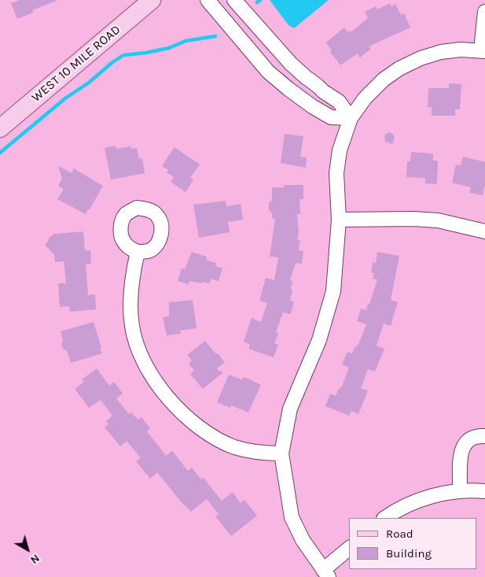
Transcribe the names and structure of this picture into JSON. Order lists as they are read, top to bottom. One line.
{"streets":{"main road":["WEST 10 MILE ROAD"]},"legend":["Road","Building"],"north":"bottom right"}
